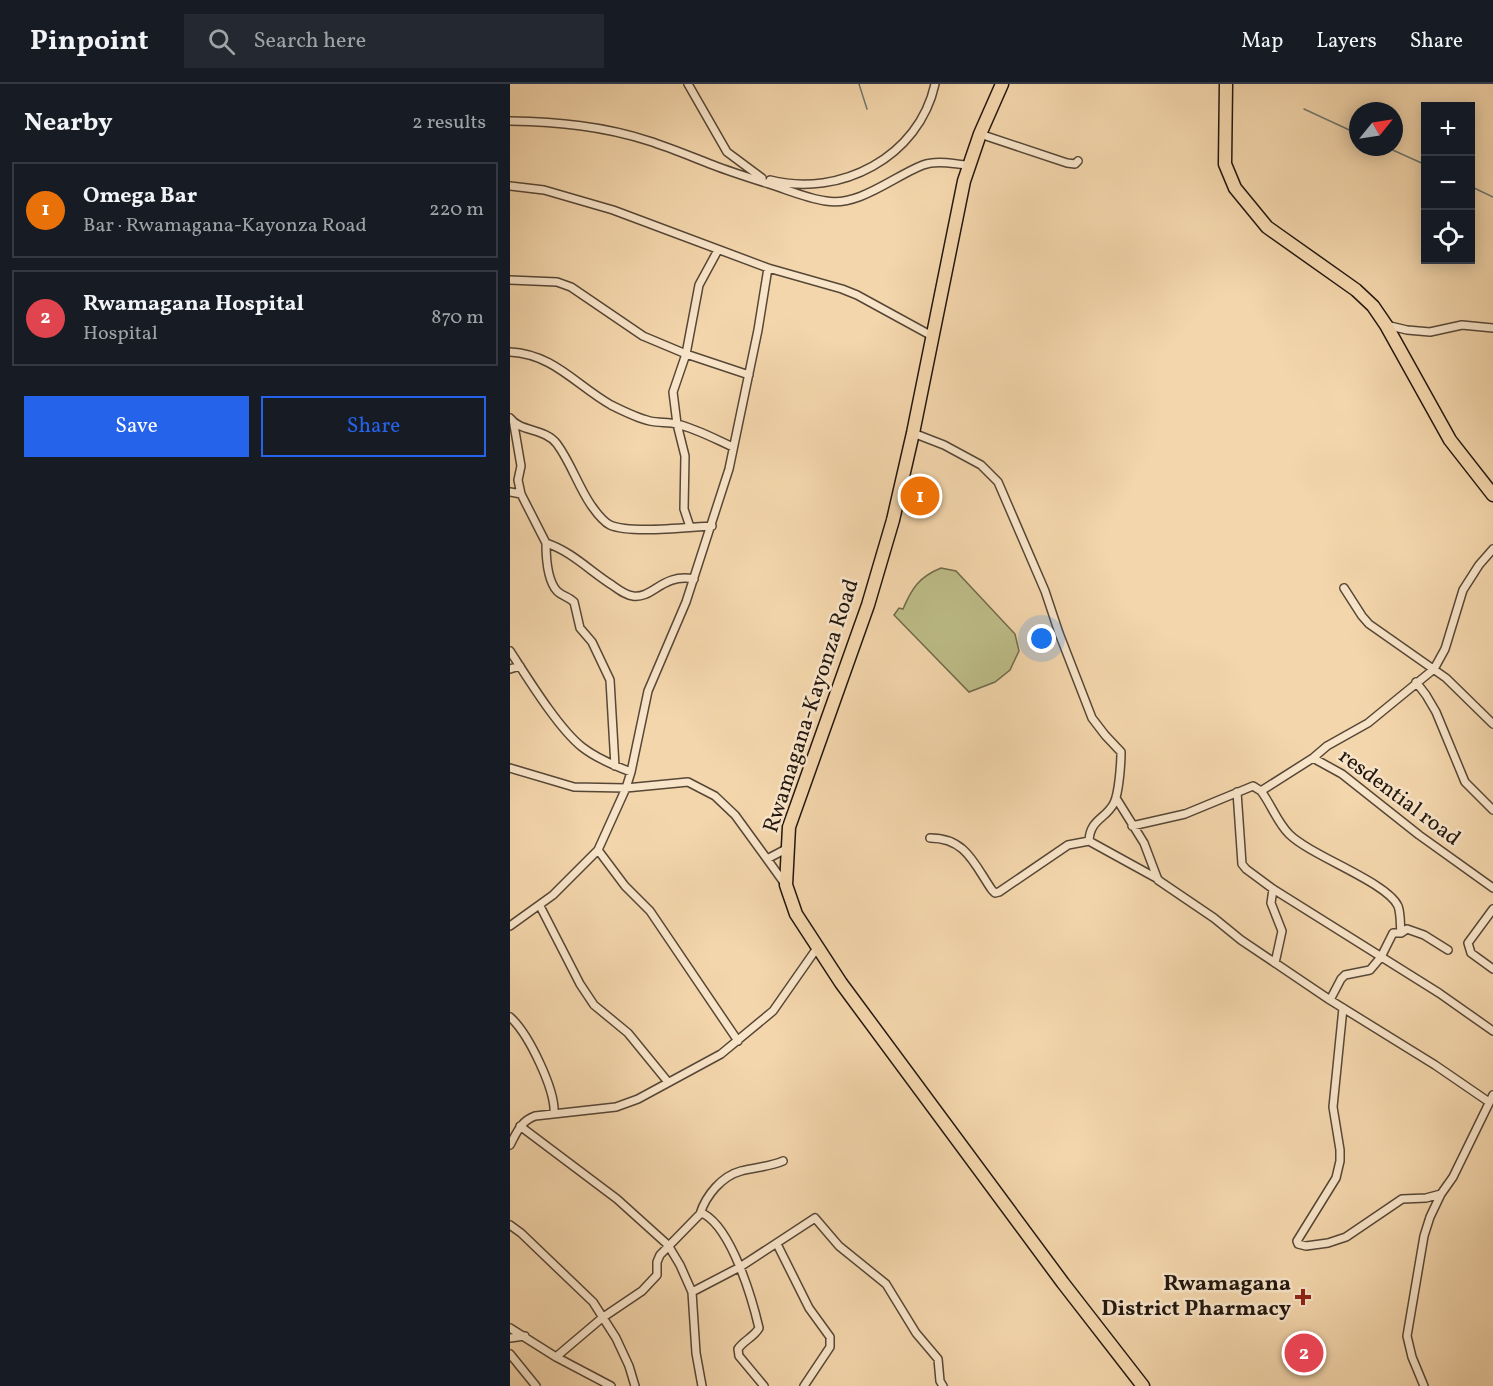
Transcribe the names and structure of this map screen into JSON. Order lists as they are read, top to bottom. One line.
{"streets":{"highway":["Rwamagana-Kayonza Road"],"street":["resdential road"]},"places":{"health":["Rwamagana District Pharmacy"]},"north":"top right","page":{"header":"Pinpoint","search":"Search here","nav":["Map","Layers","Share"],"heading":["Nearby","2 results"],"map_buttons":["+","−"],"list":[{"mark":"1","name":"Omega Bar","note":"Bar · Rwamagana-Kayonza Road","value":"220 m"},{"mark":"2","name":"Rwamagana Hospital","note":"Hospital","value":"870 m"}],"buttons":["Save","Share"],"pins":["1","2"]}}
